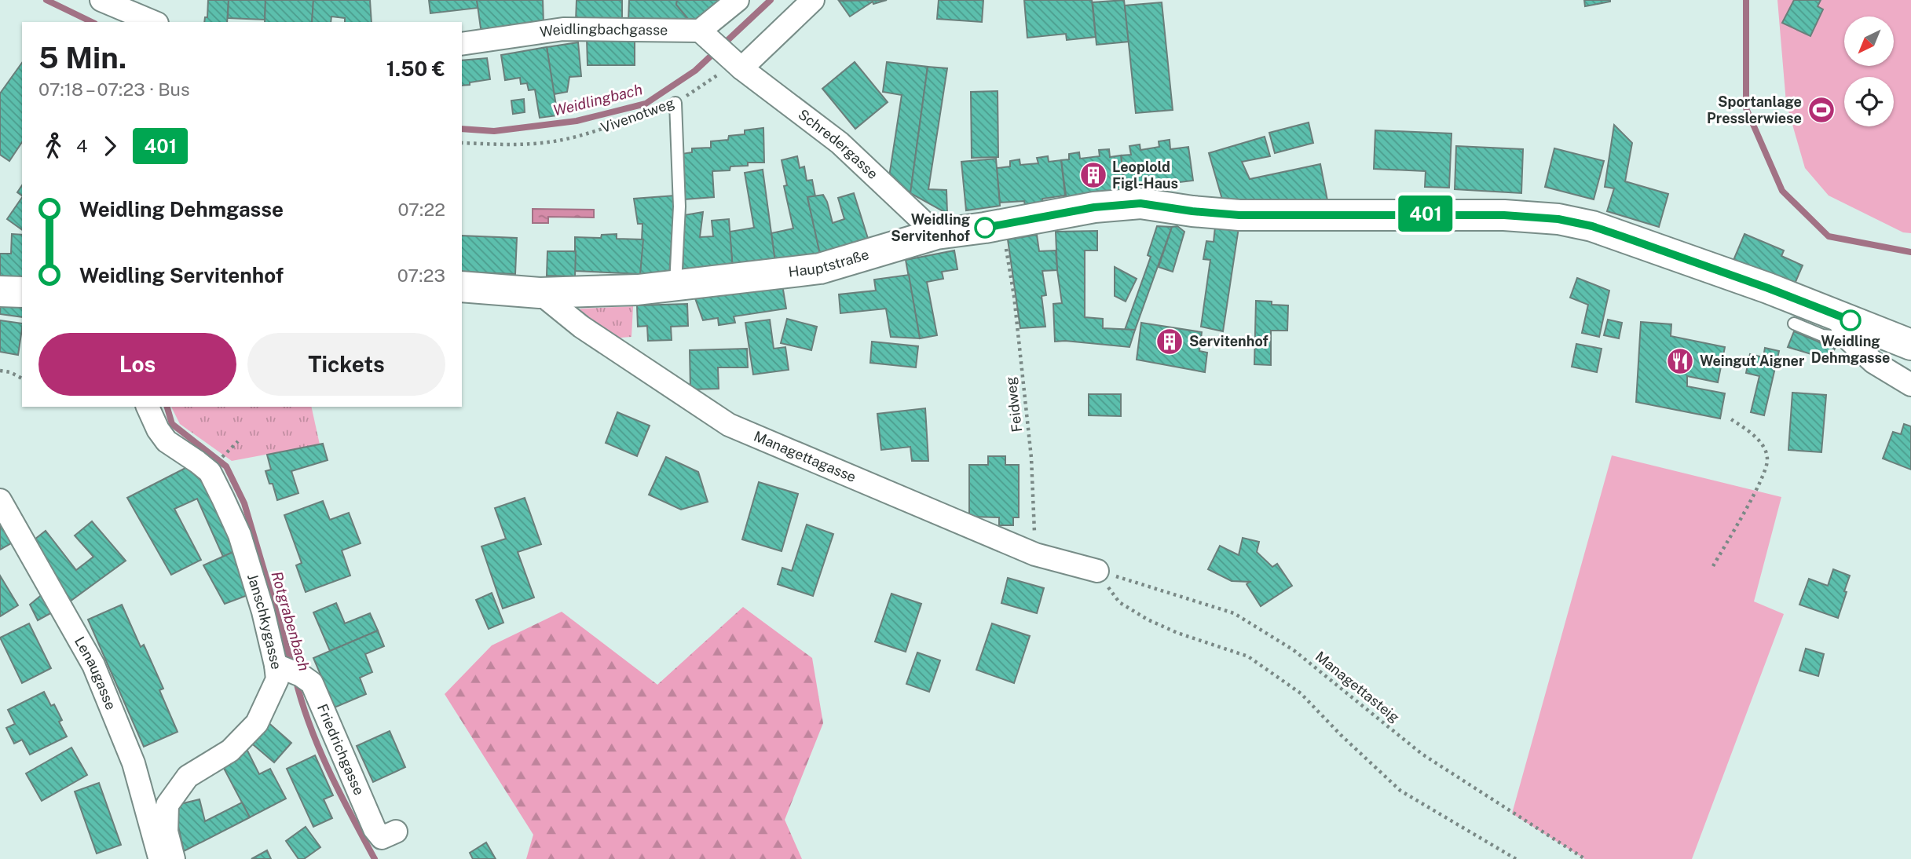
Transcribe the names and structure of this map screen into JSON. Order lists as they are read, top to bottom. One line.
{"streets":{"main road":["Hauptstraße"],"street":["Weidlingbachgasse","Schredergasse","Managettagasse","Janschkygasse","Lenaugasse","Friedrichgasse"],"path":["Vivenotweg","Feidweg","Managettasteig"]},"crossings":[["Weidlingbachgasse","Schredergasse"],["Vivenotweg","Schredergasse"],["Schredergasse","Hauptstraße"],["Hauptstraße","Managettagasse"],["Feidweg","Managettagasse"],["Managettagasse","Managettasteig"],["Janschkygasse","Friedrichgasse"]],"water":["Weidlingbach","Rotgrabenbach"],"places":{"sports":["Sportanlage Presslerwiese"],"building":["Leoplold Figl-Haus","Servitenhof"],"other":["Weidling Servitenhof","Weidling Dehmgasse"],"restaurant":["Weingut Aigner"]},"lines":["bus line 401"],"north":"bottom left","page":{"on_map":"401","heading":["5 Min.","07:18 – 07:23 · Bus","1.50 €"],"legs":["4","401"],"list":[{"name":"Weidling Dehmgasse","value":"07:22"},{"name":"Weidling Servitenhof","value":"07:23"}],"buttons":["Los","Tickets"]}}
